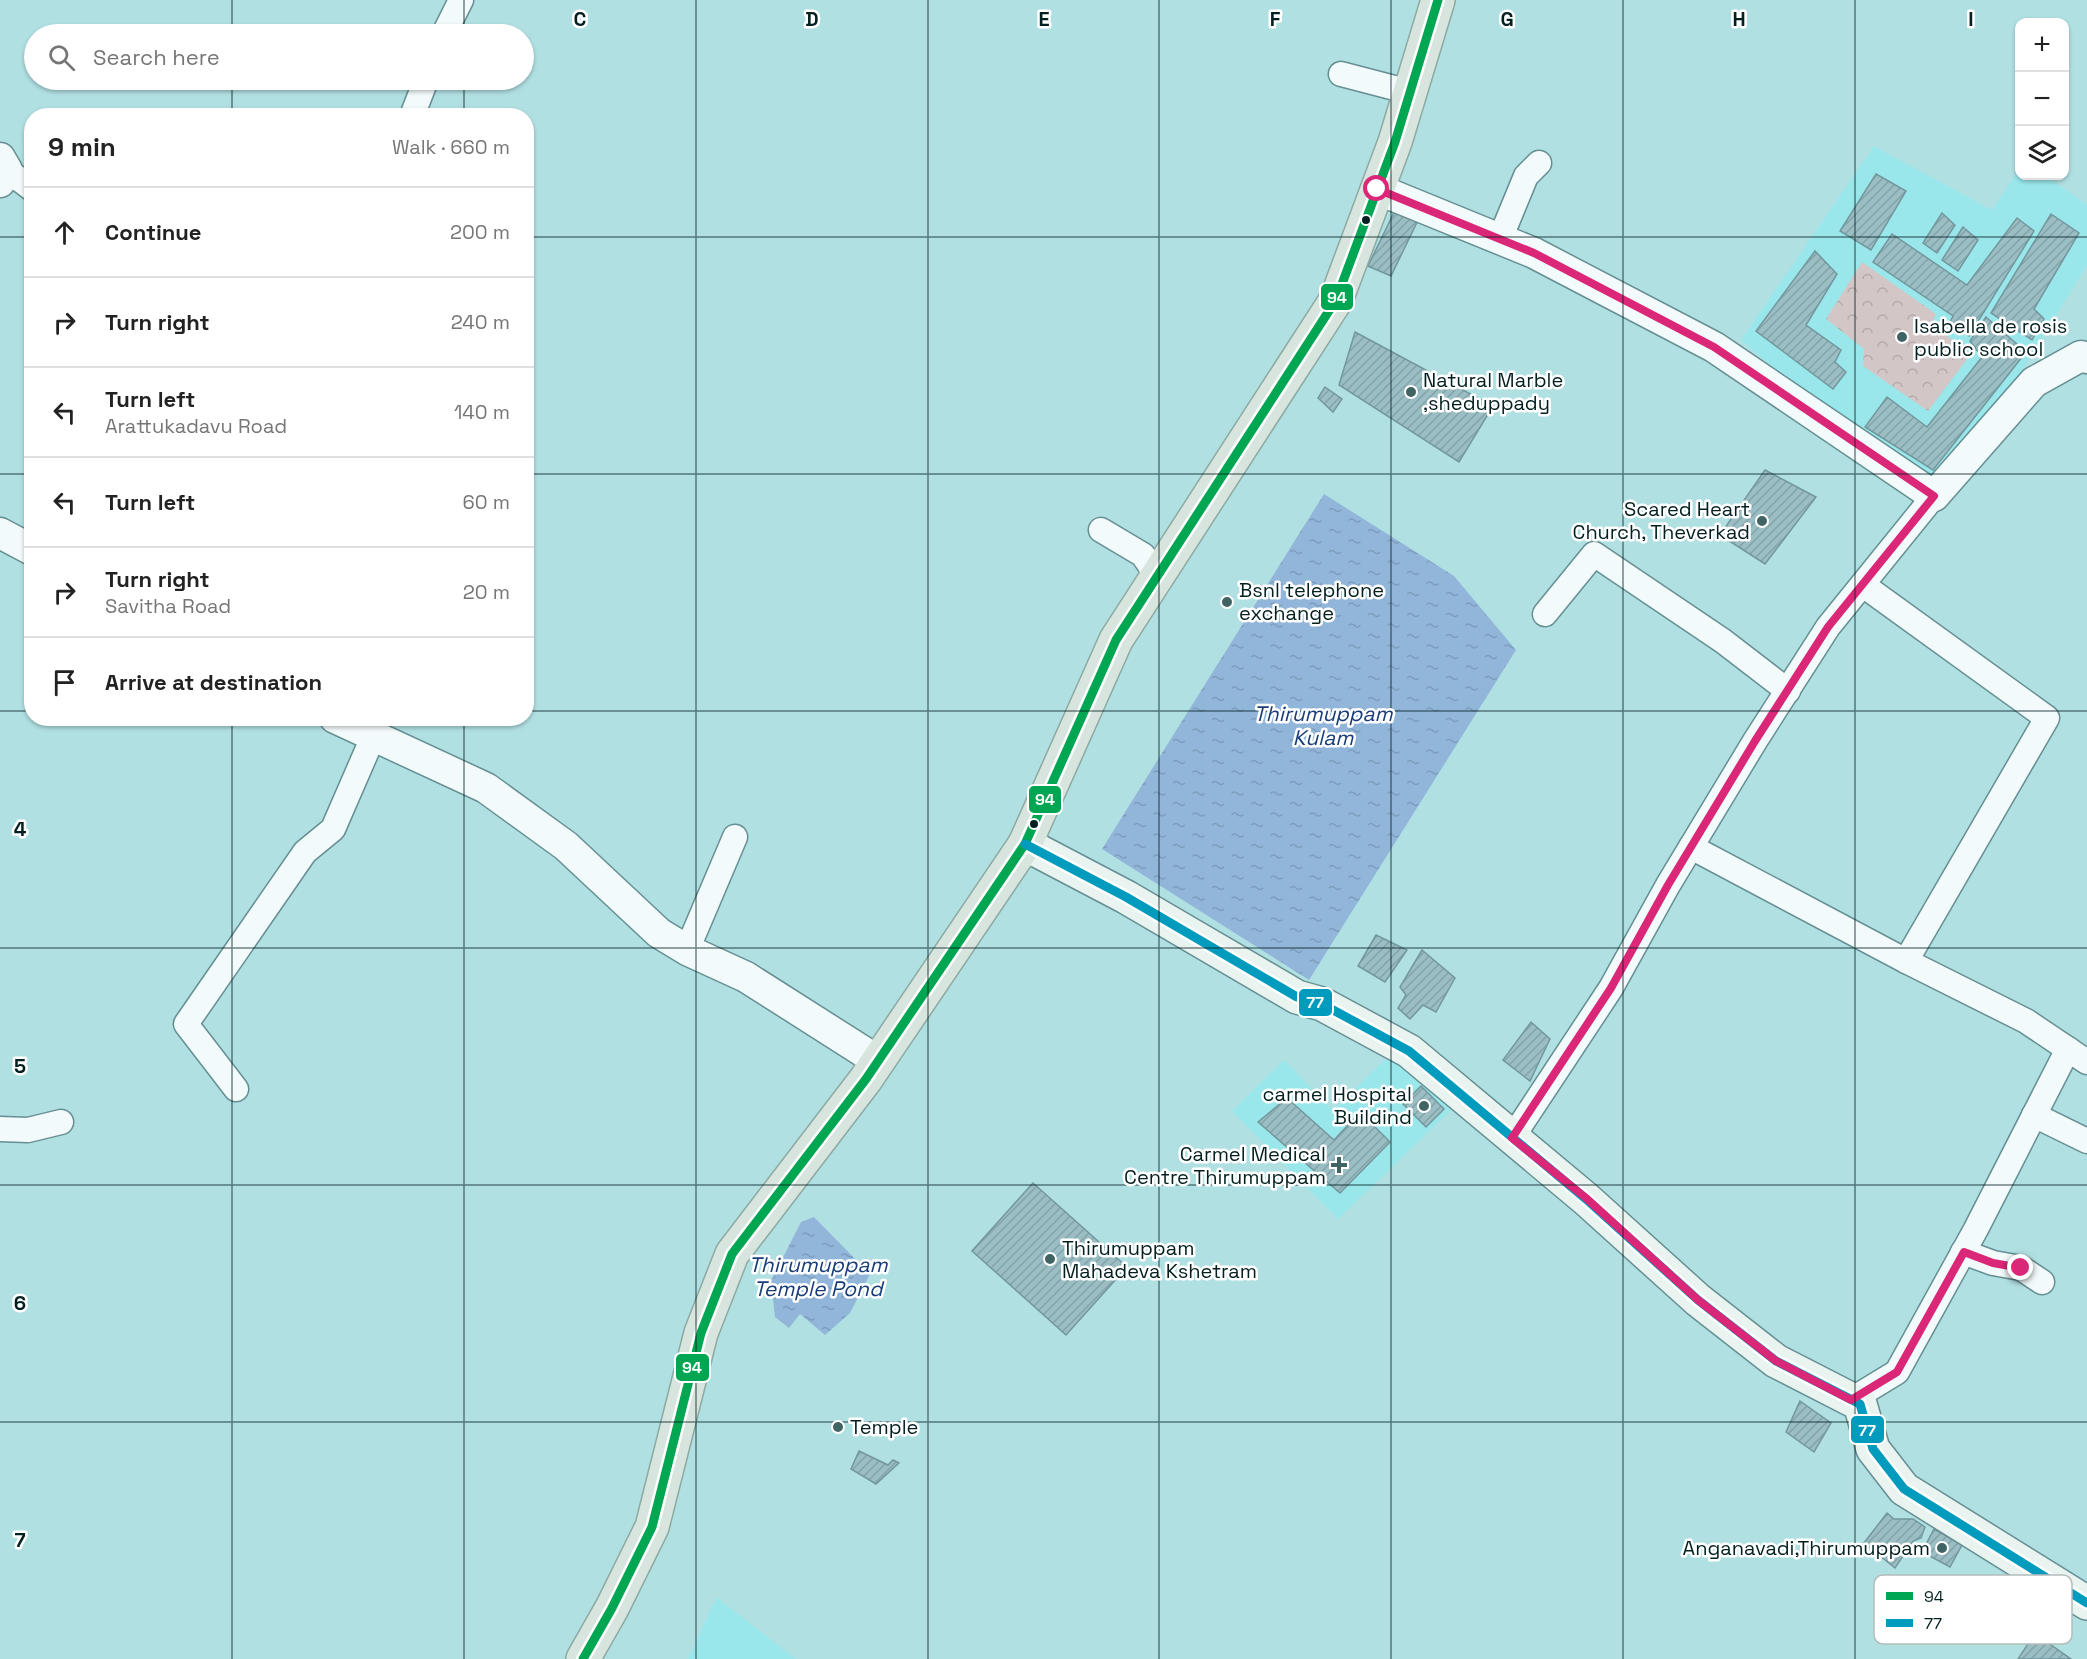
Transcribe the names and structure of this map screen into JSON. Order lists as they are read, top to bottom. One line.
{"water":["Thirumuppam Kulam","Thirumuppam Temple Pond"],"places":{"other":["Isabella de rosis public school","Natural Marble ,sheduppady","Scared Heart Church, Theverkad","Bsnl telephone exchange","carmel Hospital Buildind","Thirumuppam Mahadeva Kshetram","Temple","Anganavadi,Thirumuppam"],"health":["Carmel Medical Centre Thirumuppam"]},"lines":["transit line 94","transit line 77"],"legend":["94","77"],"page":{"map_buttons":["+","−"],"search":"Search here","heading":["9 min","Walk · 660 m"],"list":[["Continue","200 m"],["Turn right","240 m"],["Turn left","Arattukadavu Road","140 m"],["Turn left","60 m"],["Turn right","Savitha Road","20 m"],"Arrive at destination"]},"grid":{"columns":["C","D","E","F","G","H","I"],"rows":["4","5","6","7"]}}
